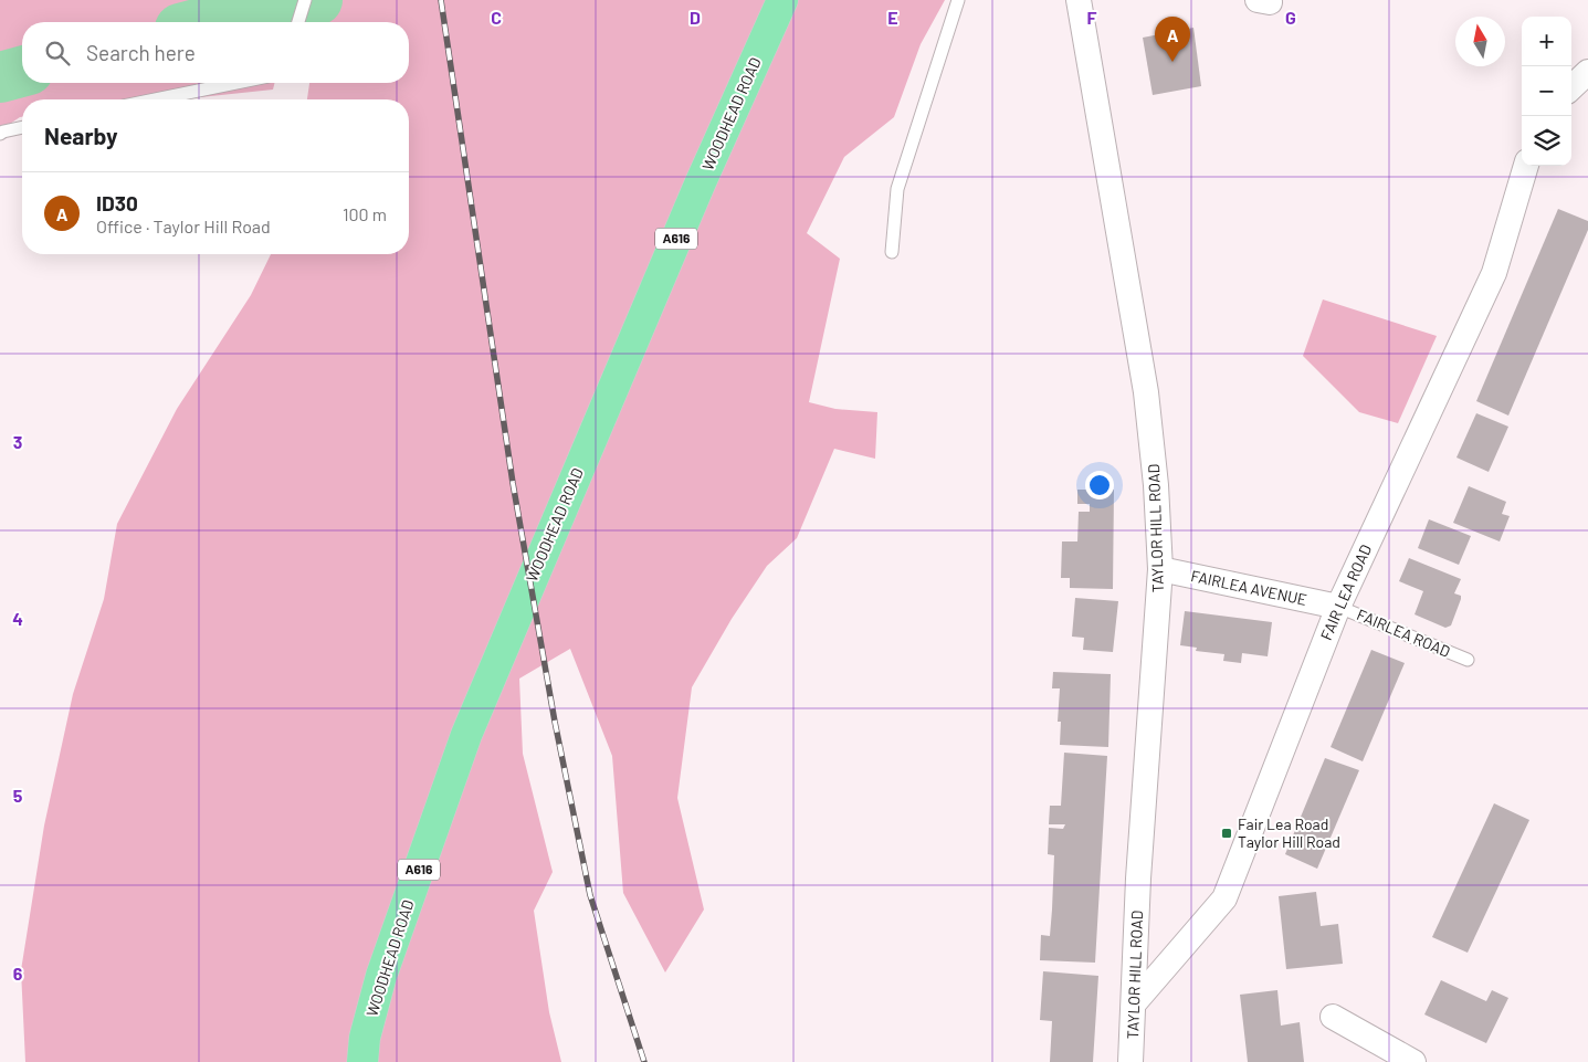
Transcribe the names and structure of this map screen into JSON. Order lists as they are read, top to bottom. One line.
{"streets":{"main road":["WOODHEAD ROAD","A616"],"street":["TAYLOR HILL ROAD","FAIRLEA AVENUE","FAIR LEA ROAD"],"lane":["FAIRLEA ROAD"]},"crossings":[["TAYLOR HILL ROAD","FAIRLEA AVENUE"],["TAYLOR HILL ROAD","FAIR LEA ROAD"],["FAIRLEA AVENUE","FAIR LEA ROAD"],["FAIRLEA AVENUE","FAIRLEA ROAD"],["FAIR LEA ROAD","FAIRLEA ROAD"]],"places":{"transit":["Fair Lea Road Taylor Hill Road"]},"north":"top","page":{"map_buttons":["+","−"],"pins":"A","search":"Search here","heading":"Nearby","list":[{"mark":"A","name":"ID30","note":"Office · Taylor Hill Road","value":"100 m"}]},"grid":{"columns":["C","D","E","F","G"],"rows":["3","4","5","6"]}}
